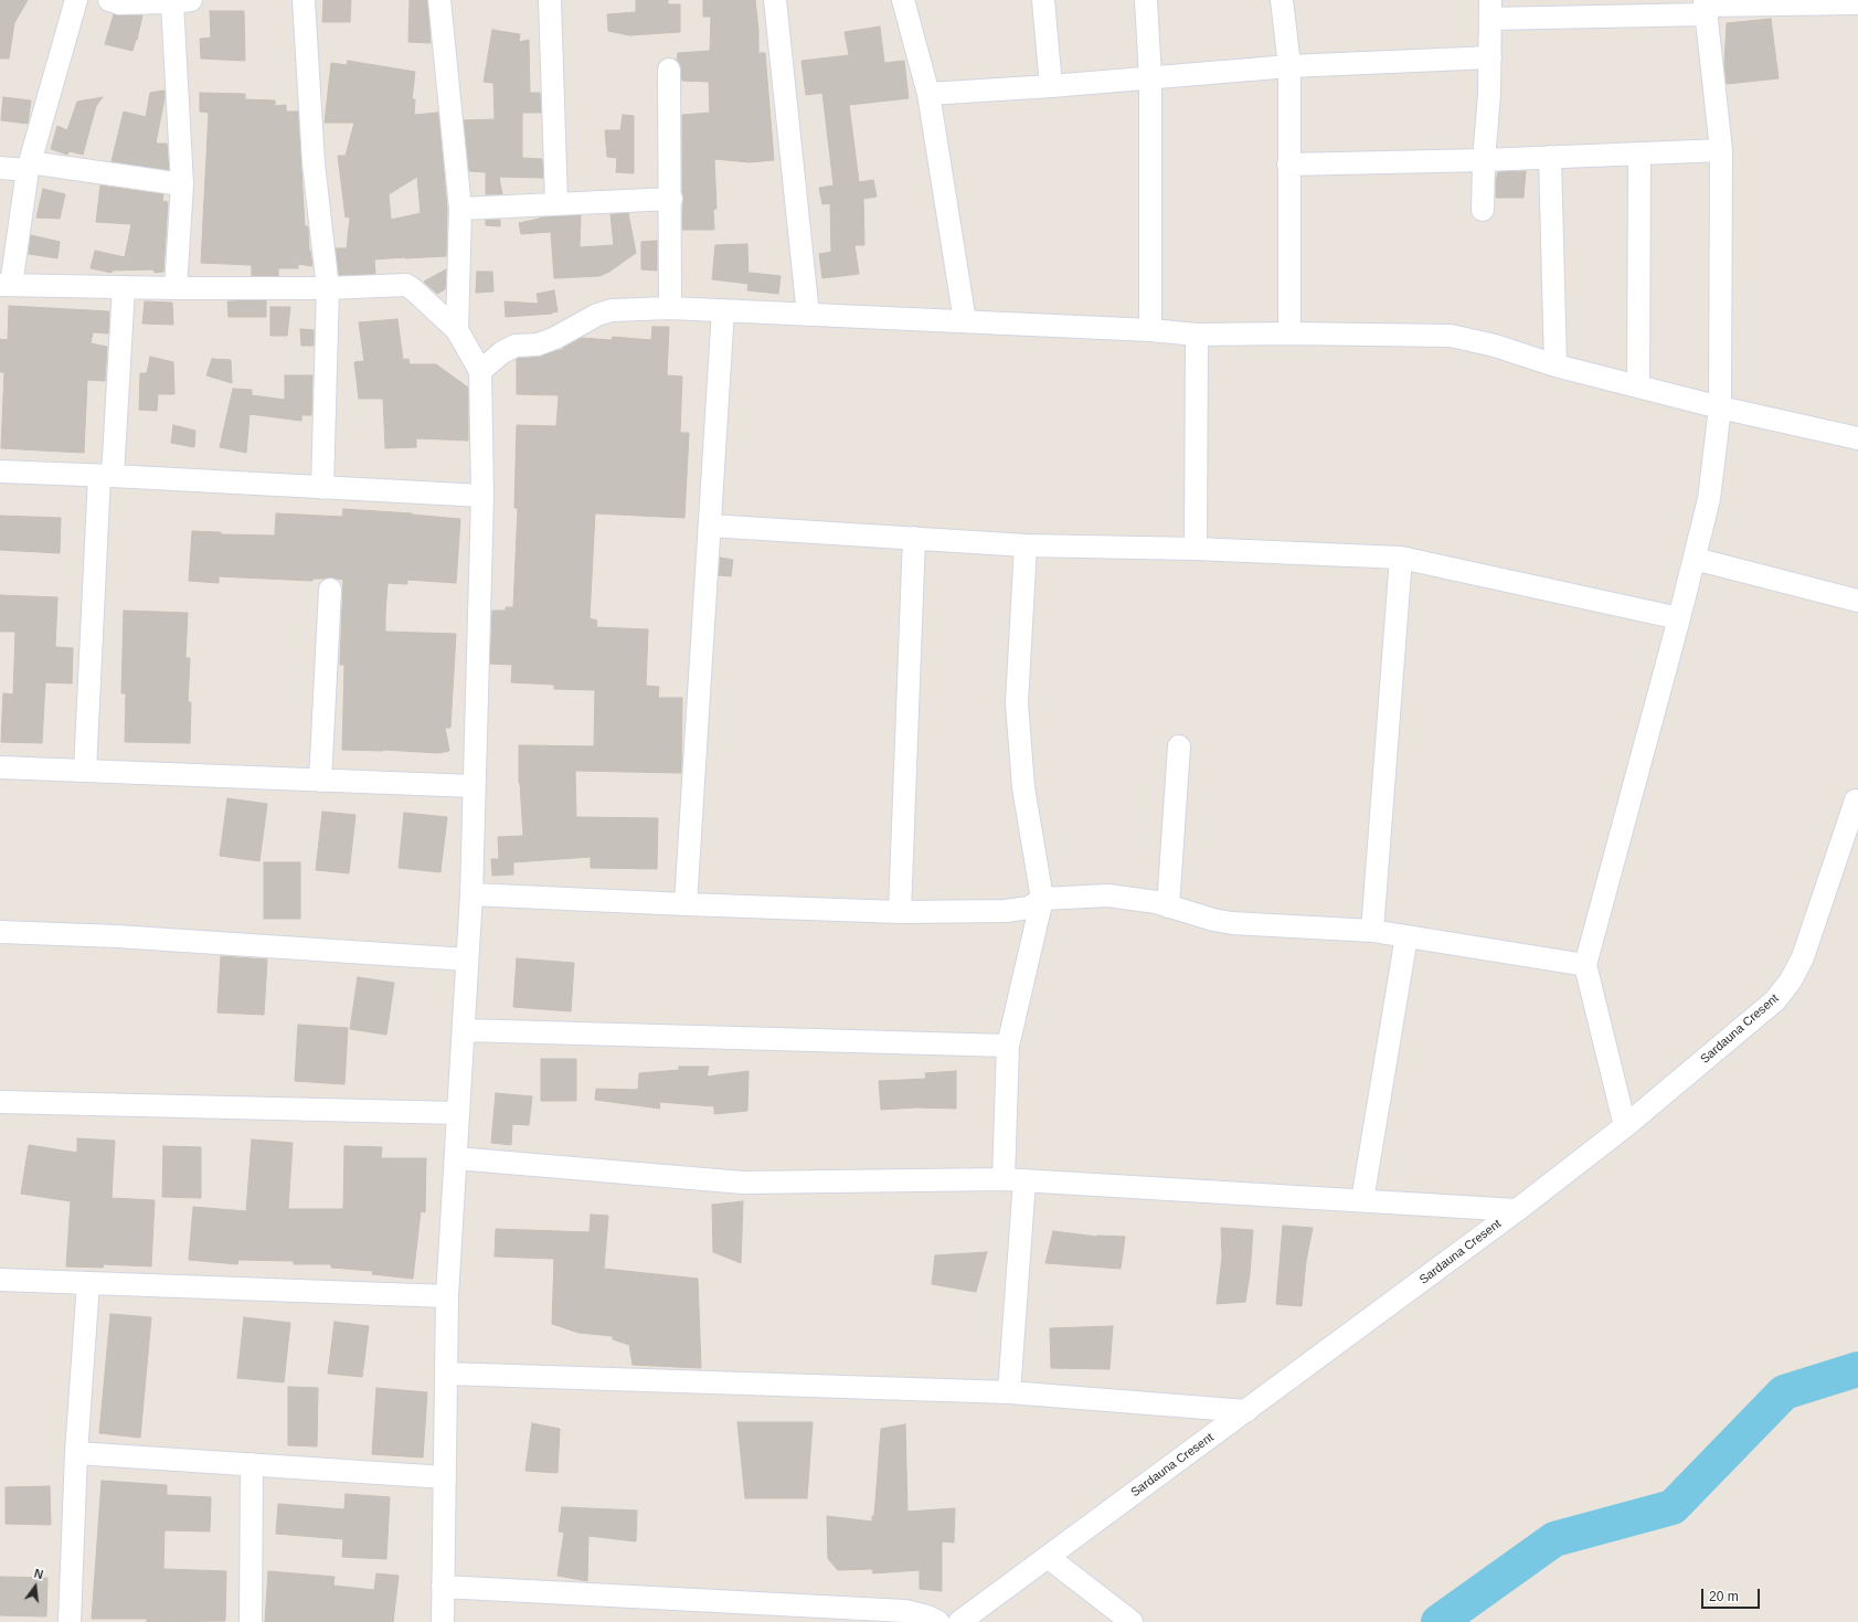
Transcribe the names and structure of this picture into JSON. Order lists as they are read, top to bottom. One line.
{"streets":{"street":["Sardauna Cresent"]},"scale_bar":"20 m","north":"top"}
